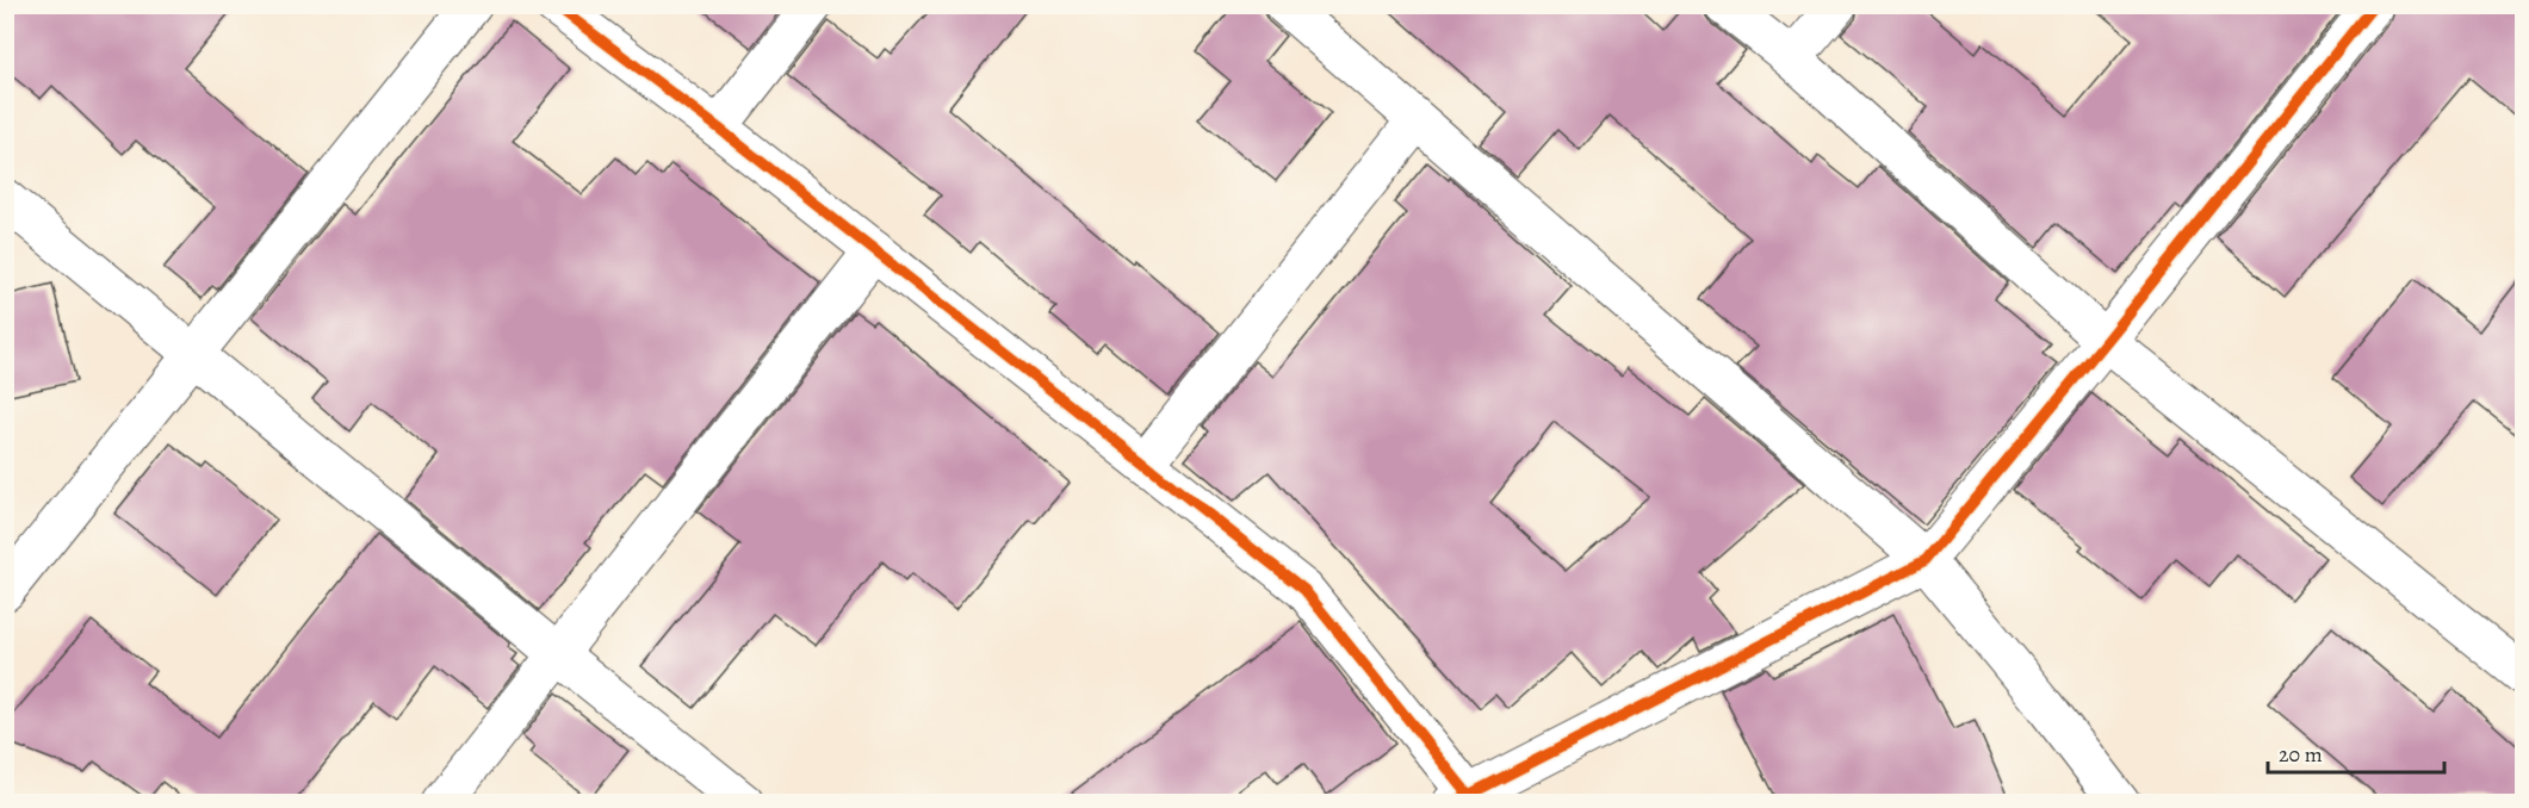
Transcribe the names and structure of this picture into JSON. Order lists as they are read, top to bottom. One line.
{"scale_bar":"20 m"}
